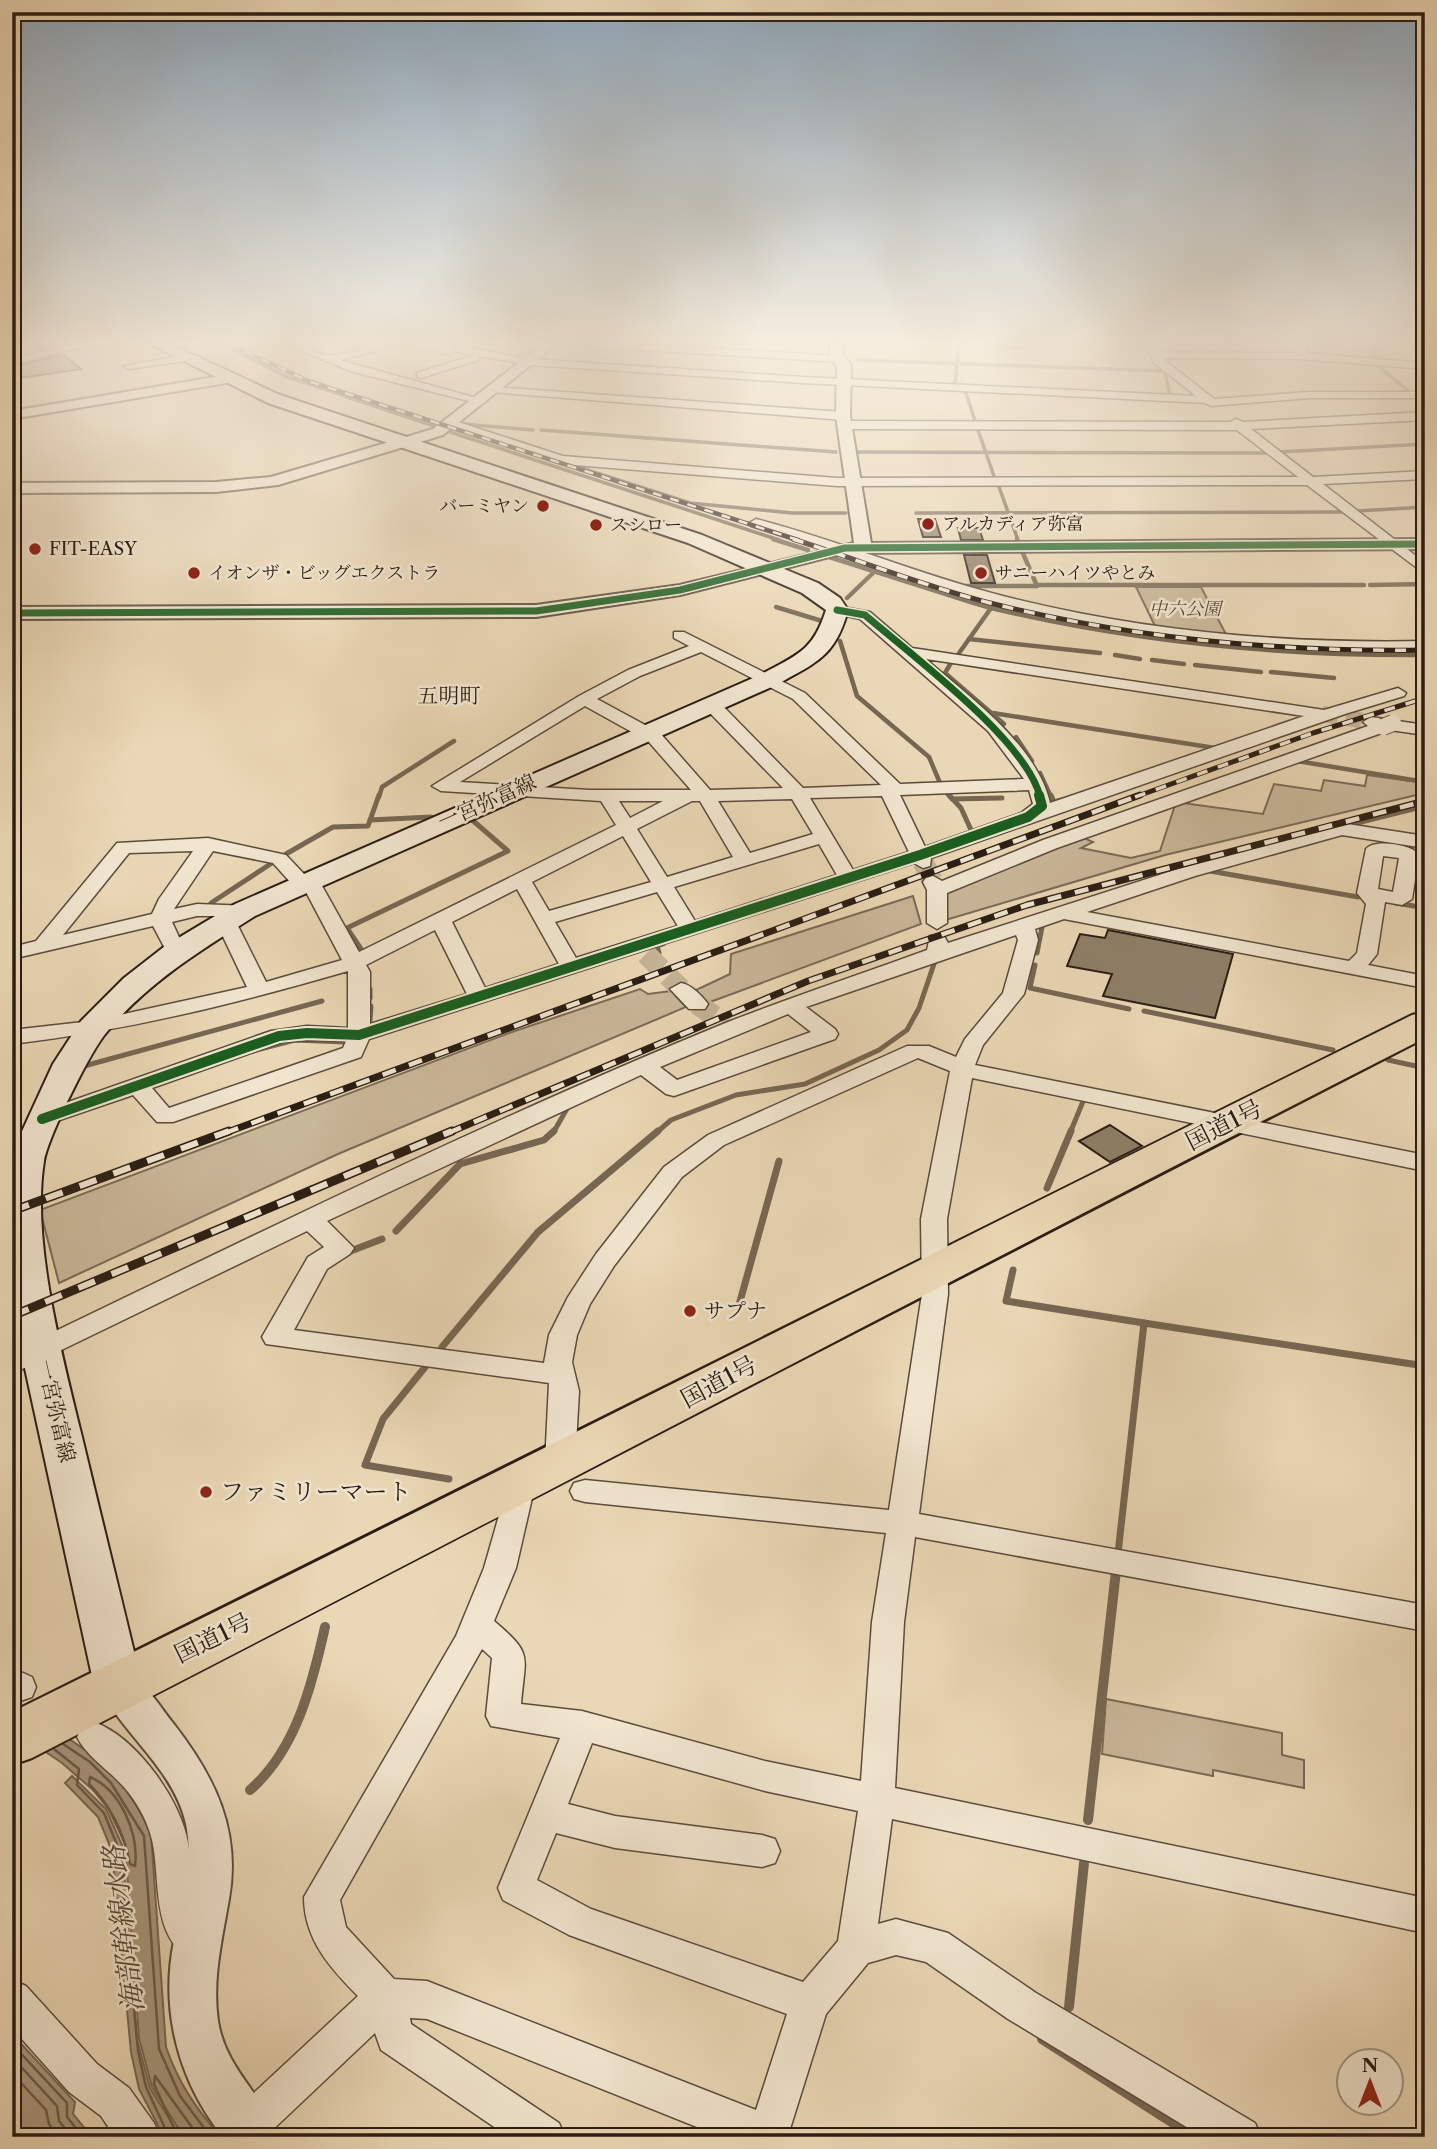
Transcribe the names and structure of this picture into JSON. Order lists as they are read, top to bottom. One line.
{"streets":{"highway":["国道1号"],"main road":["一宮弥富線"]},"crossings":[["一宮弥富線","国道1号"]],"districts":["五明町"],"water":["海部幹線水路"],"parks":["中六公園"],"places":["バーミヤン","アルカディア弥富","スシロー","FIT-EASY","イオンザ・ビッグエクストラ","サニーハイツやとみ","サプナ","ファミリーマート"],"north":"top"}
